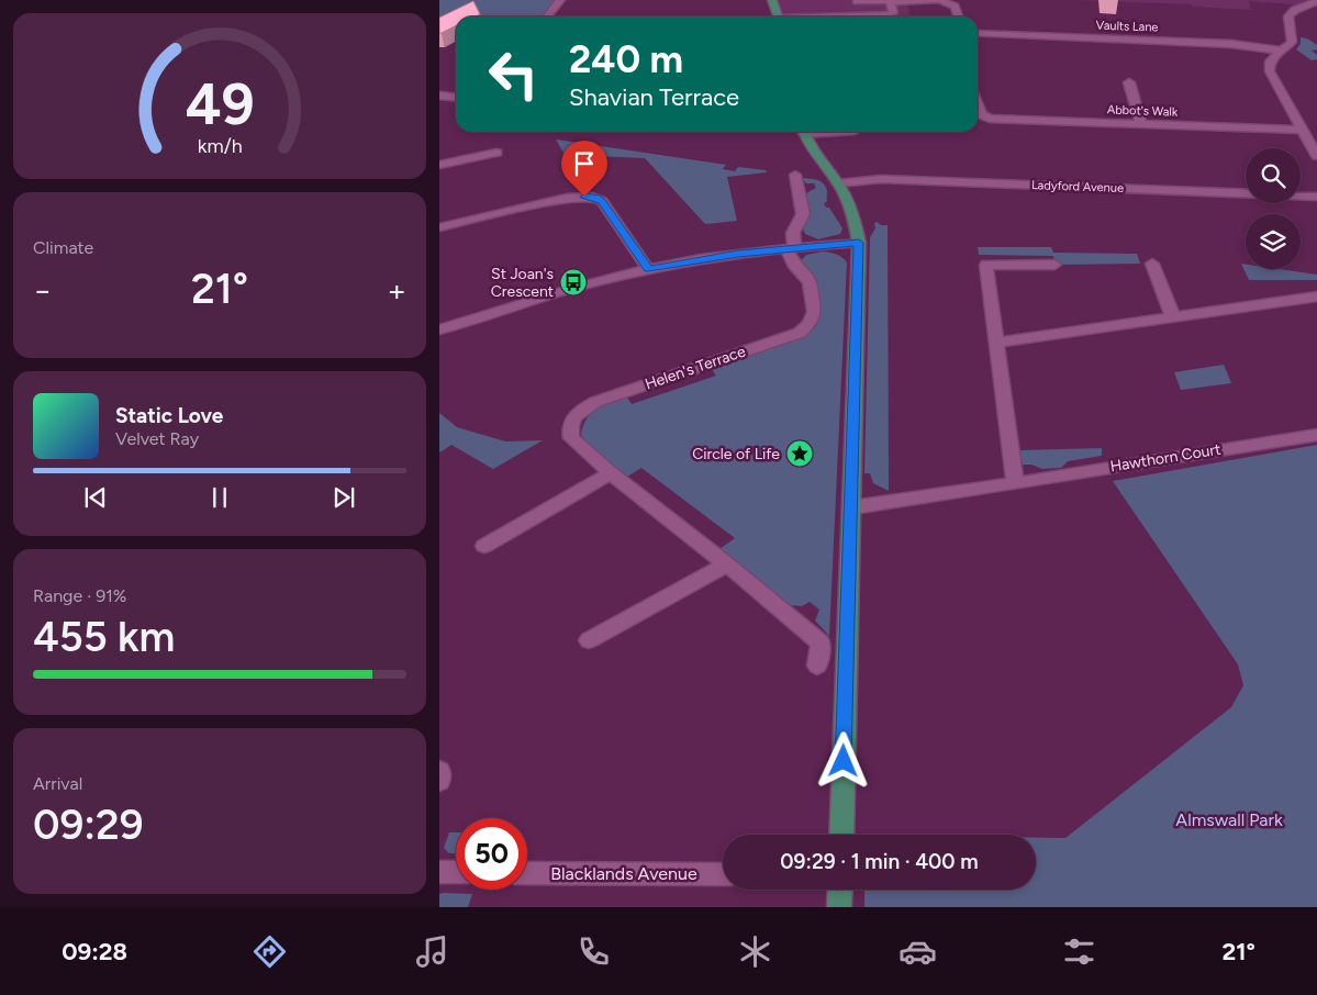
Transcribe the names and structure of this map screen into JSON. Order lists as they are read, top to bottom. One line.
{"streets":{"street":["Vaults Lane","Abbot's Walk","Ladyford Avenue","Helen's Terrace","Hawthorn Court","Blacklands Avenue"]},"parks":["Almswall Park"],"places":{"bus stop":["St Joan's Crescent"],"place":["Circle of Life"]},"page":{"turn":["240 m","Shavian Terrace"],"tile":["Climate",["Range · 91%","455 km"],["Arrival","09:29"]],"heat":["−","21°","+"],"song":["Static Love","Velvet Ray"],"limit":"50","trip":"09:29 · 1 min · 400 m","tabs":["09:28","21°"],"gauge":["49","km/h"]}}
